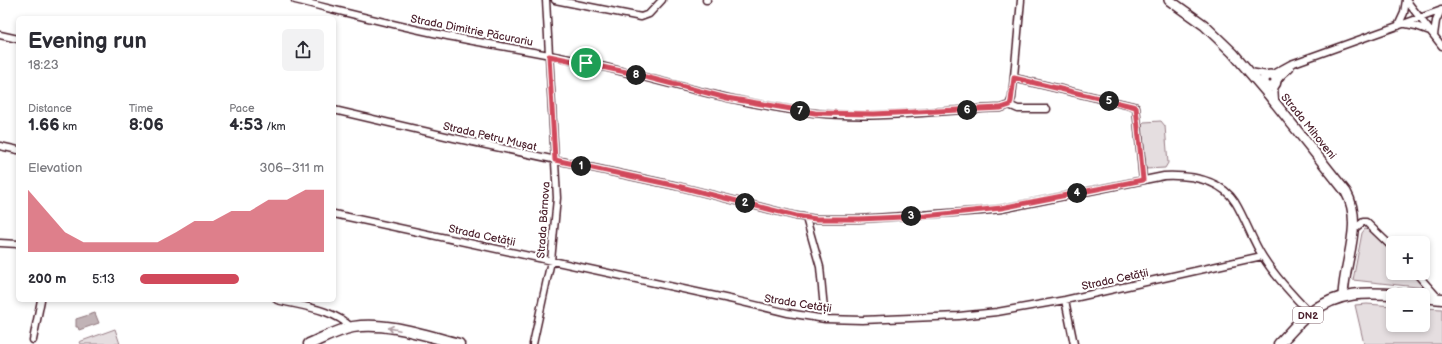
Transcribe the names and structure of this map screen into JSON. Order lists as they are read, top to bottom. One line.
{"streets":{"main road":["Strada Mihoveni","DN2"],"street":["Strada Dimitrie Păcurariu","Strada Petru Mușat","Strada Bârnova","Strada Cetății"]},"crossings":[["Strada Dimitrie Păcurariu","Strada Bârnova"],["Strada Mihoveni","DN2"],["Strada Petru Mușat","Strada Bârnova"],["Strada Petru Mușat","Strada Cetății"],["Strada Petru Mușat","DN2"],["Strada Bârnova","Strada Cetății"]],"page":{"heading":["Evening run","18:23"],"pins":["8","5","6","7","1","4","2","3"],"stats":[["Distance","1.66 km"],["Time","8:06"],["Pace","4:53 /km"]],"chart":["Elevation","306–311 m"],"map_buttons":["+","−"],"list":[{"name":"200 m","note":"5:13"}]}}
